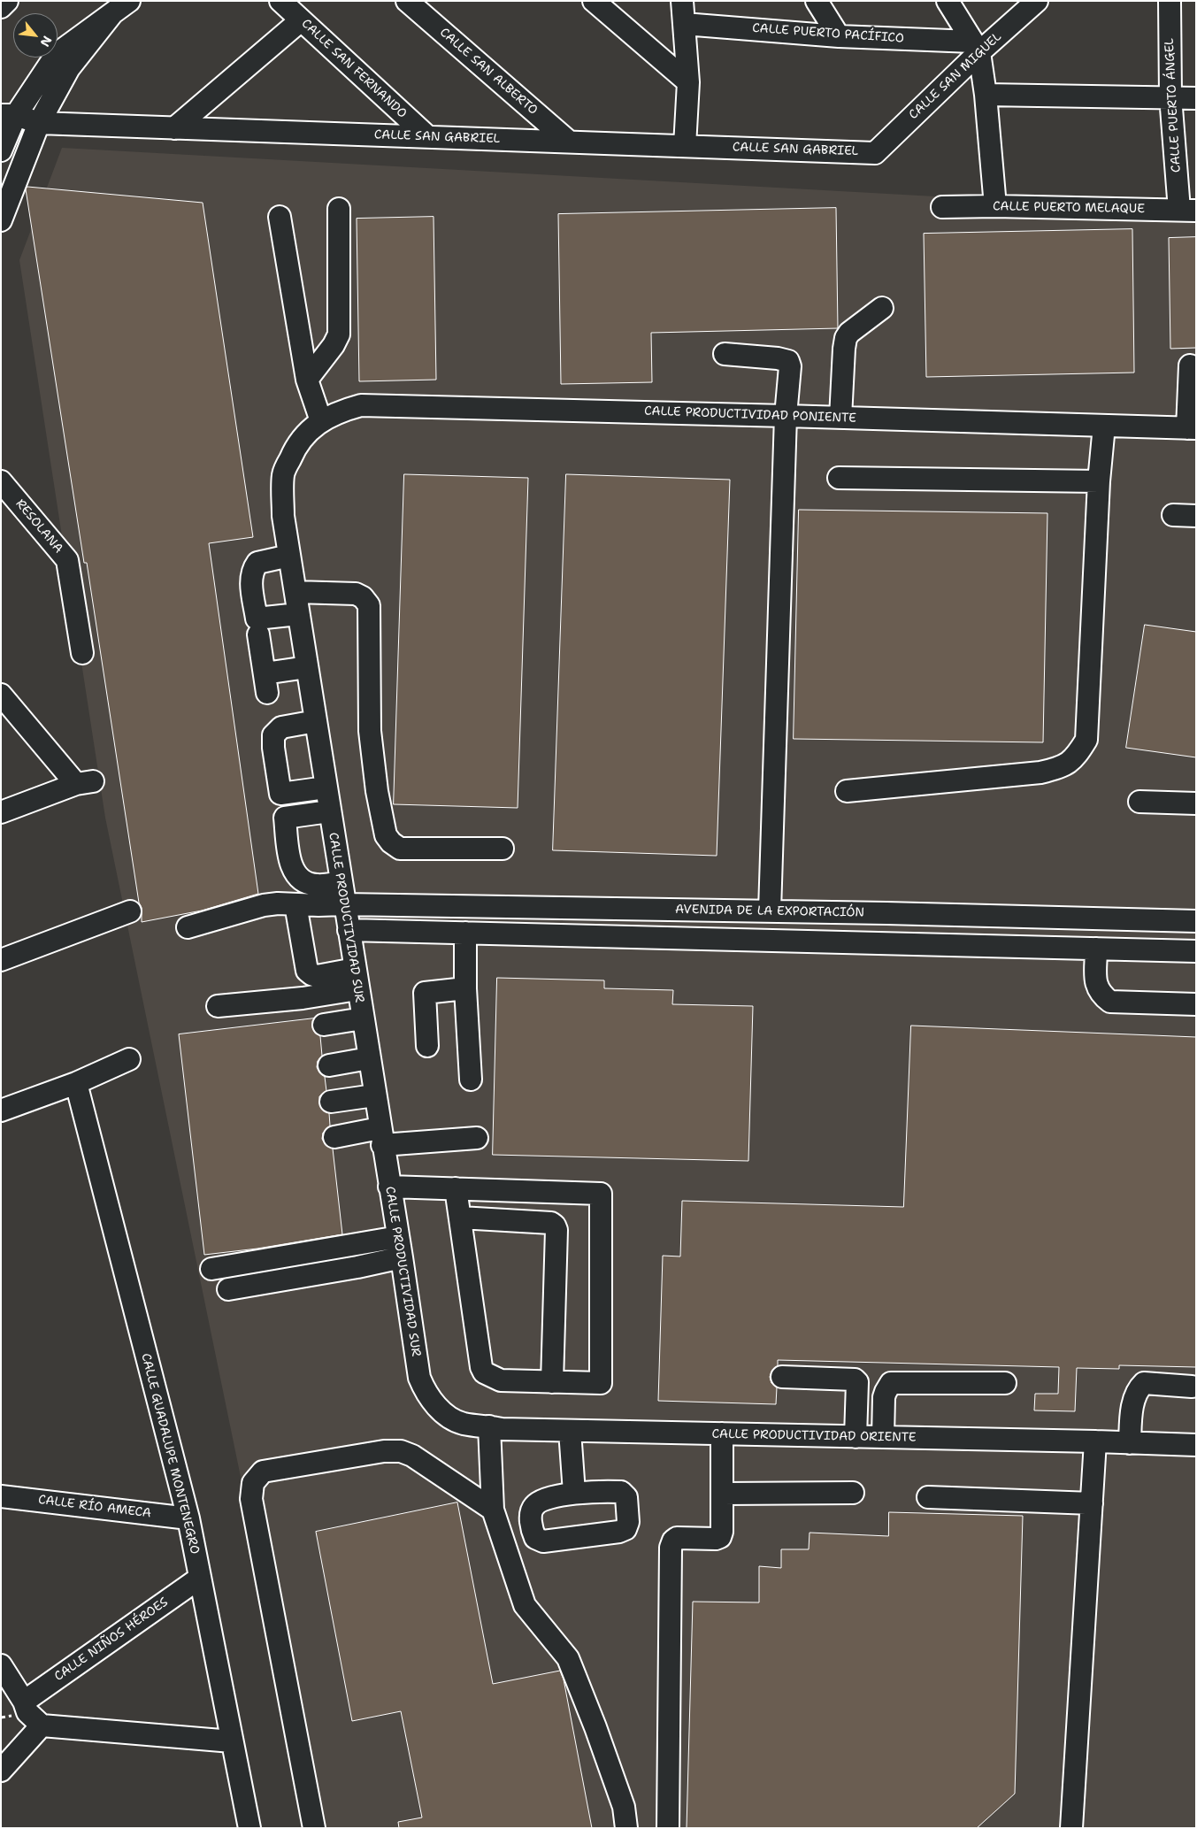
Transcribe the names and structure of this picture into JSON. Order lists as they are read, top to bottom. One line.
{"streets":{"street":["CALLE PUERTO PACÍFICO","CALLE SAN FERNANDO","CALLE SAN ALBERTO","CALLE SAN MIGUEL","CALLE PUERTO ÁNGEL","CALLE SAN GABRIEL","CALLE PUERTO MELAQUE","CALLE PRODUCTIVIDAD PONIENTE","RESOLANA","AVENIDA DE LA EXPORTACIÓN","CALLE PRODUCTIVIDAD SUR","CALLE PRODUCTIVIDAD ORIENTE","CALLE GUADALUPE MONTENEGRO","CALLE RÍO AMECA","CALLE NIÑOS HÉROES"]},"crossings":[["CALLE PUERTO PACÍFICO","CALLE SAN MIGUEL"],["CALLE SAN FERNANDO","CALLE SAN GABRIEL"],["CALLE SAN ALBERTO","CALLE SAN GABRIEL"],["CALLE SAN MIGUEL","CALLE SAN GABRIEL"],["CALLE PUERTO ÁNGEL","CALLE PUERTO MELAQUE"],["CALLE PRODUCTIVIDAD PONIENTE","CALLE PRODUCTIVIDAD SUR"],["AVENIDA DE LA EXPORTACIÓN","CALLE PRODUCTIVIDAD SUR"],["CALLE PRODUCTIVIDAD SUR","CALLE PRODUCTIVIDAD ORIENTE"],["CALLE GUADALUPE MONTENEGRO","CALLE RÍO AMECA"],["CALLE GUADALUPE MONTENEGRO","CALLE NIÑOS HÉROES"]],"north":"bottom right"}
